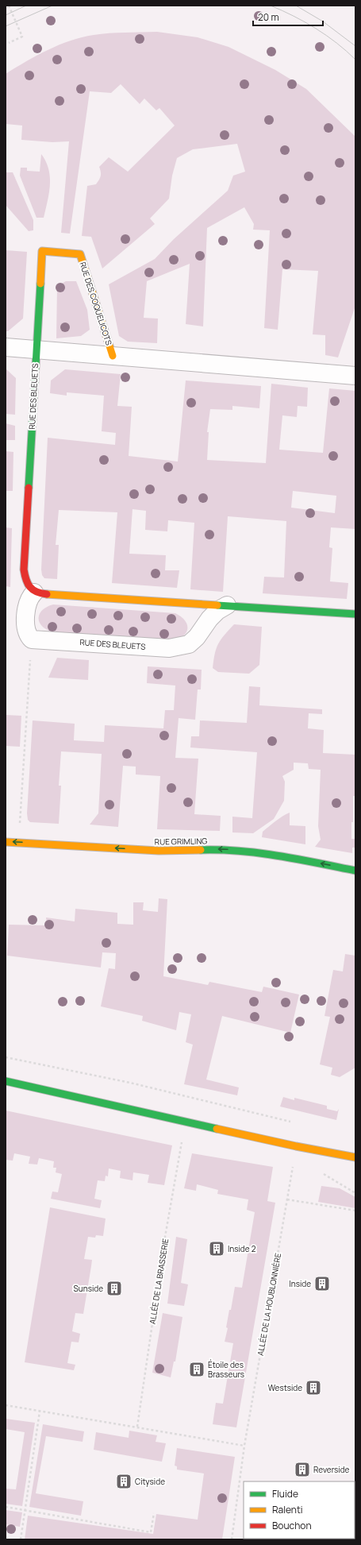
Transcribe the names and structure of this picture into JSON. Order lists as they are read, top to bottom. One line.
{"streets":{"street":["RUE DES COQUELICOTS","RUE DES BLEUETS","RUE GRIMLING"],"path":["ALLÉE DE LA BRASSERIE","ALLÉE DE LA HOUBLONNIÈRE"]},"crossings":[["RUE DES COQUELICOTS","RUE DES BLEUETS"]],"one_way":["RUE GRIMLING"],"places":{"building":["Inside 2","Inside","Sunside","Étoile des Brasseurs","Westside","Reverside","Cityside"]},"legend":["Fluide","Ralenti","Bouchon"],"scale_bar":"20 m"}
